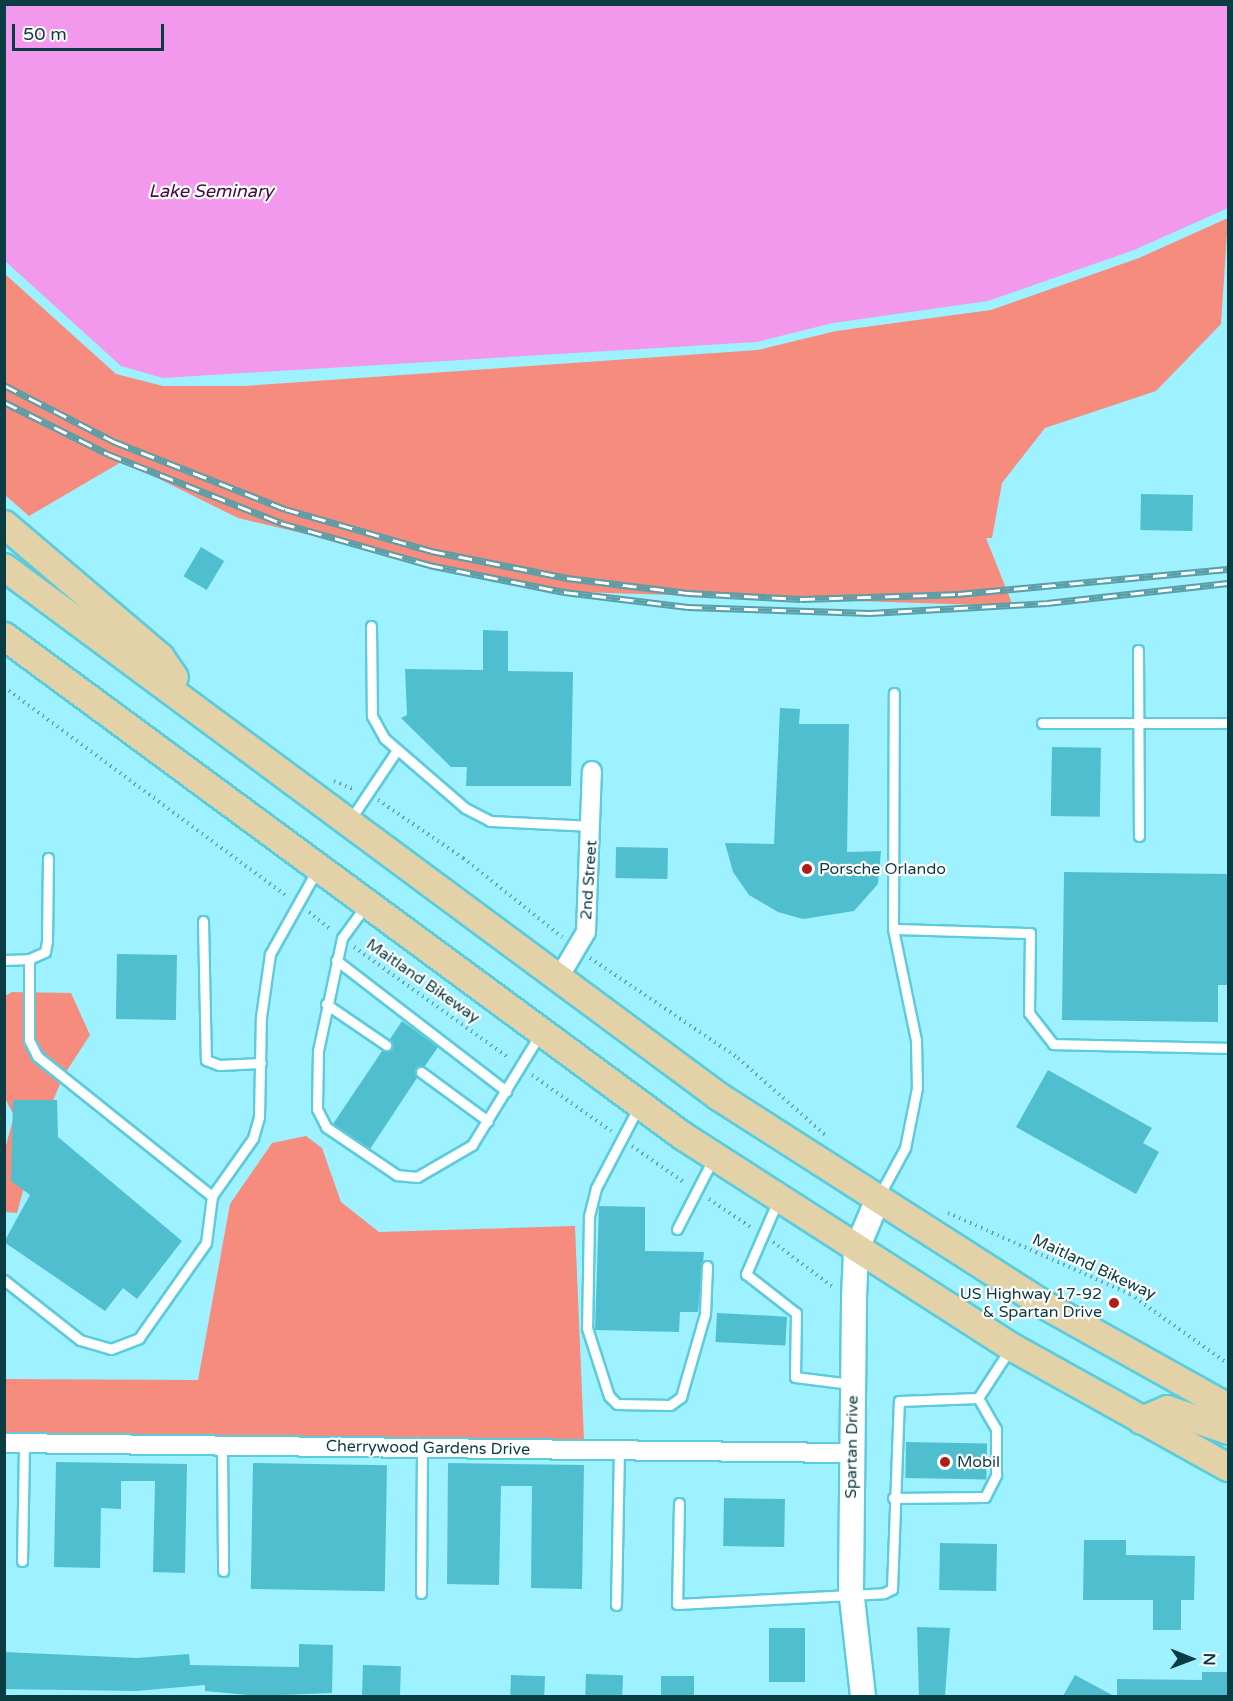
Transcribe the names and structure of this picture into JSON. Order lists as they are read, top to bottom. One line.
{"streets":{"street":["2nd Street","Spartan Drive","Cherrywood Gardens Drive"],"path":["Maitland Bikeway"]},"crossings":[["Spartan Drive","Cherrywood Gardens Drive"]],"water":["Lake Seminary"],"places":["Porsche Orlando","US Highway 17-92 & Spartan Drive","Mobil"],"scale_bar":"50 m","north":"right"}
